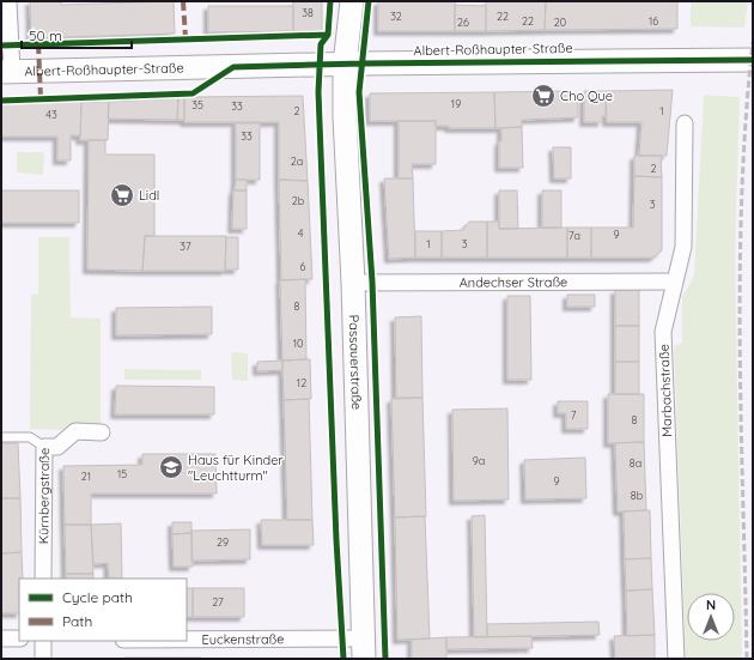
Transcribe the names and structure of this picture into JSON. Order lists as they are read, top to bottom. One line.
{"streets":{"main road":["Albert-Roßhaupter-Straße","Passauerstraße"],"street":["Andechser Straße","Marbachstraße","Kürnbergstraße","Euckenstraße"]},"crossings":[["Albert-Roßhaupter-Straße","Passauerstraße"],["Andechser Straße","Passauerstraße"],["Andechser Straße","Marbachstraße"],["Passauerstraße","Euckenstraße"]],"places":{"supermarket":["Cho Que","Lidl"],"school or university":["Haus für Kinder \"Leuchtturm\""]},"house_numbers":["38","32","22","22","16","26","20","19","35","33","2","1","43","33","2a","2","2b","3","4","9","7a","1","3","37","6","8","10","12","7","8","9a","8a","15","21","9","8b","29","27"],"legend":["Cycle path","Path"],"scale_bar":"50 m","north":"top"}
